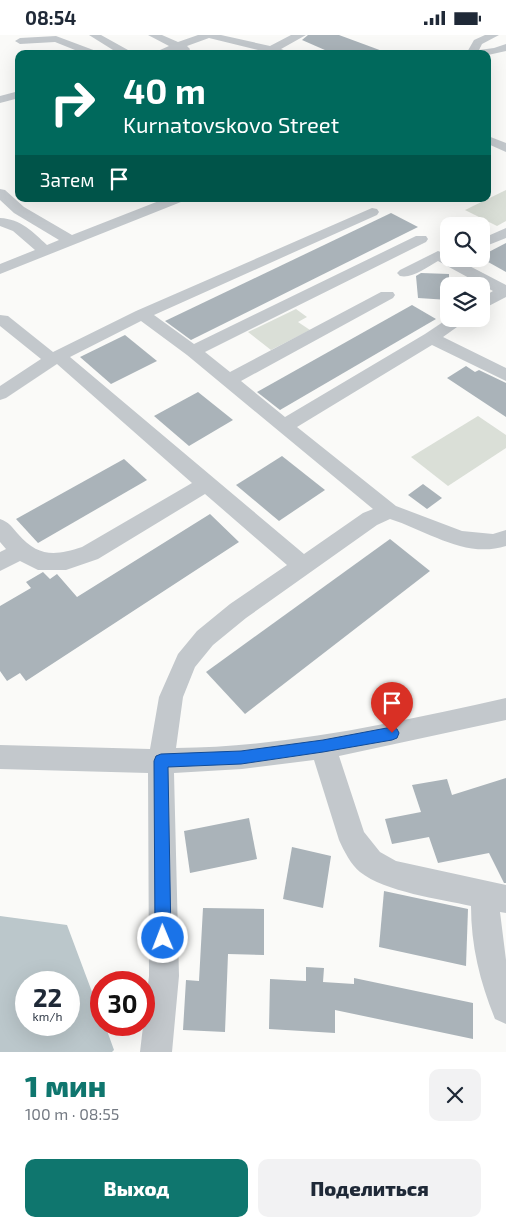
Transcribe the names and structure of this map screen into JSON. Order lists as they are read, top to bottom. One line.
{"page":{"status":"08:54","turn":["40 m","Kurnatovskovo Street"],"then":"Затем","speed":"22 km/h","limit":"30","heading":["1 мин","100 m · 08:55"],"buttons":["Выход","Поделиться"]}}
